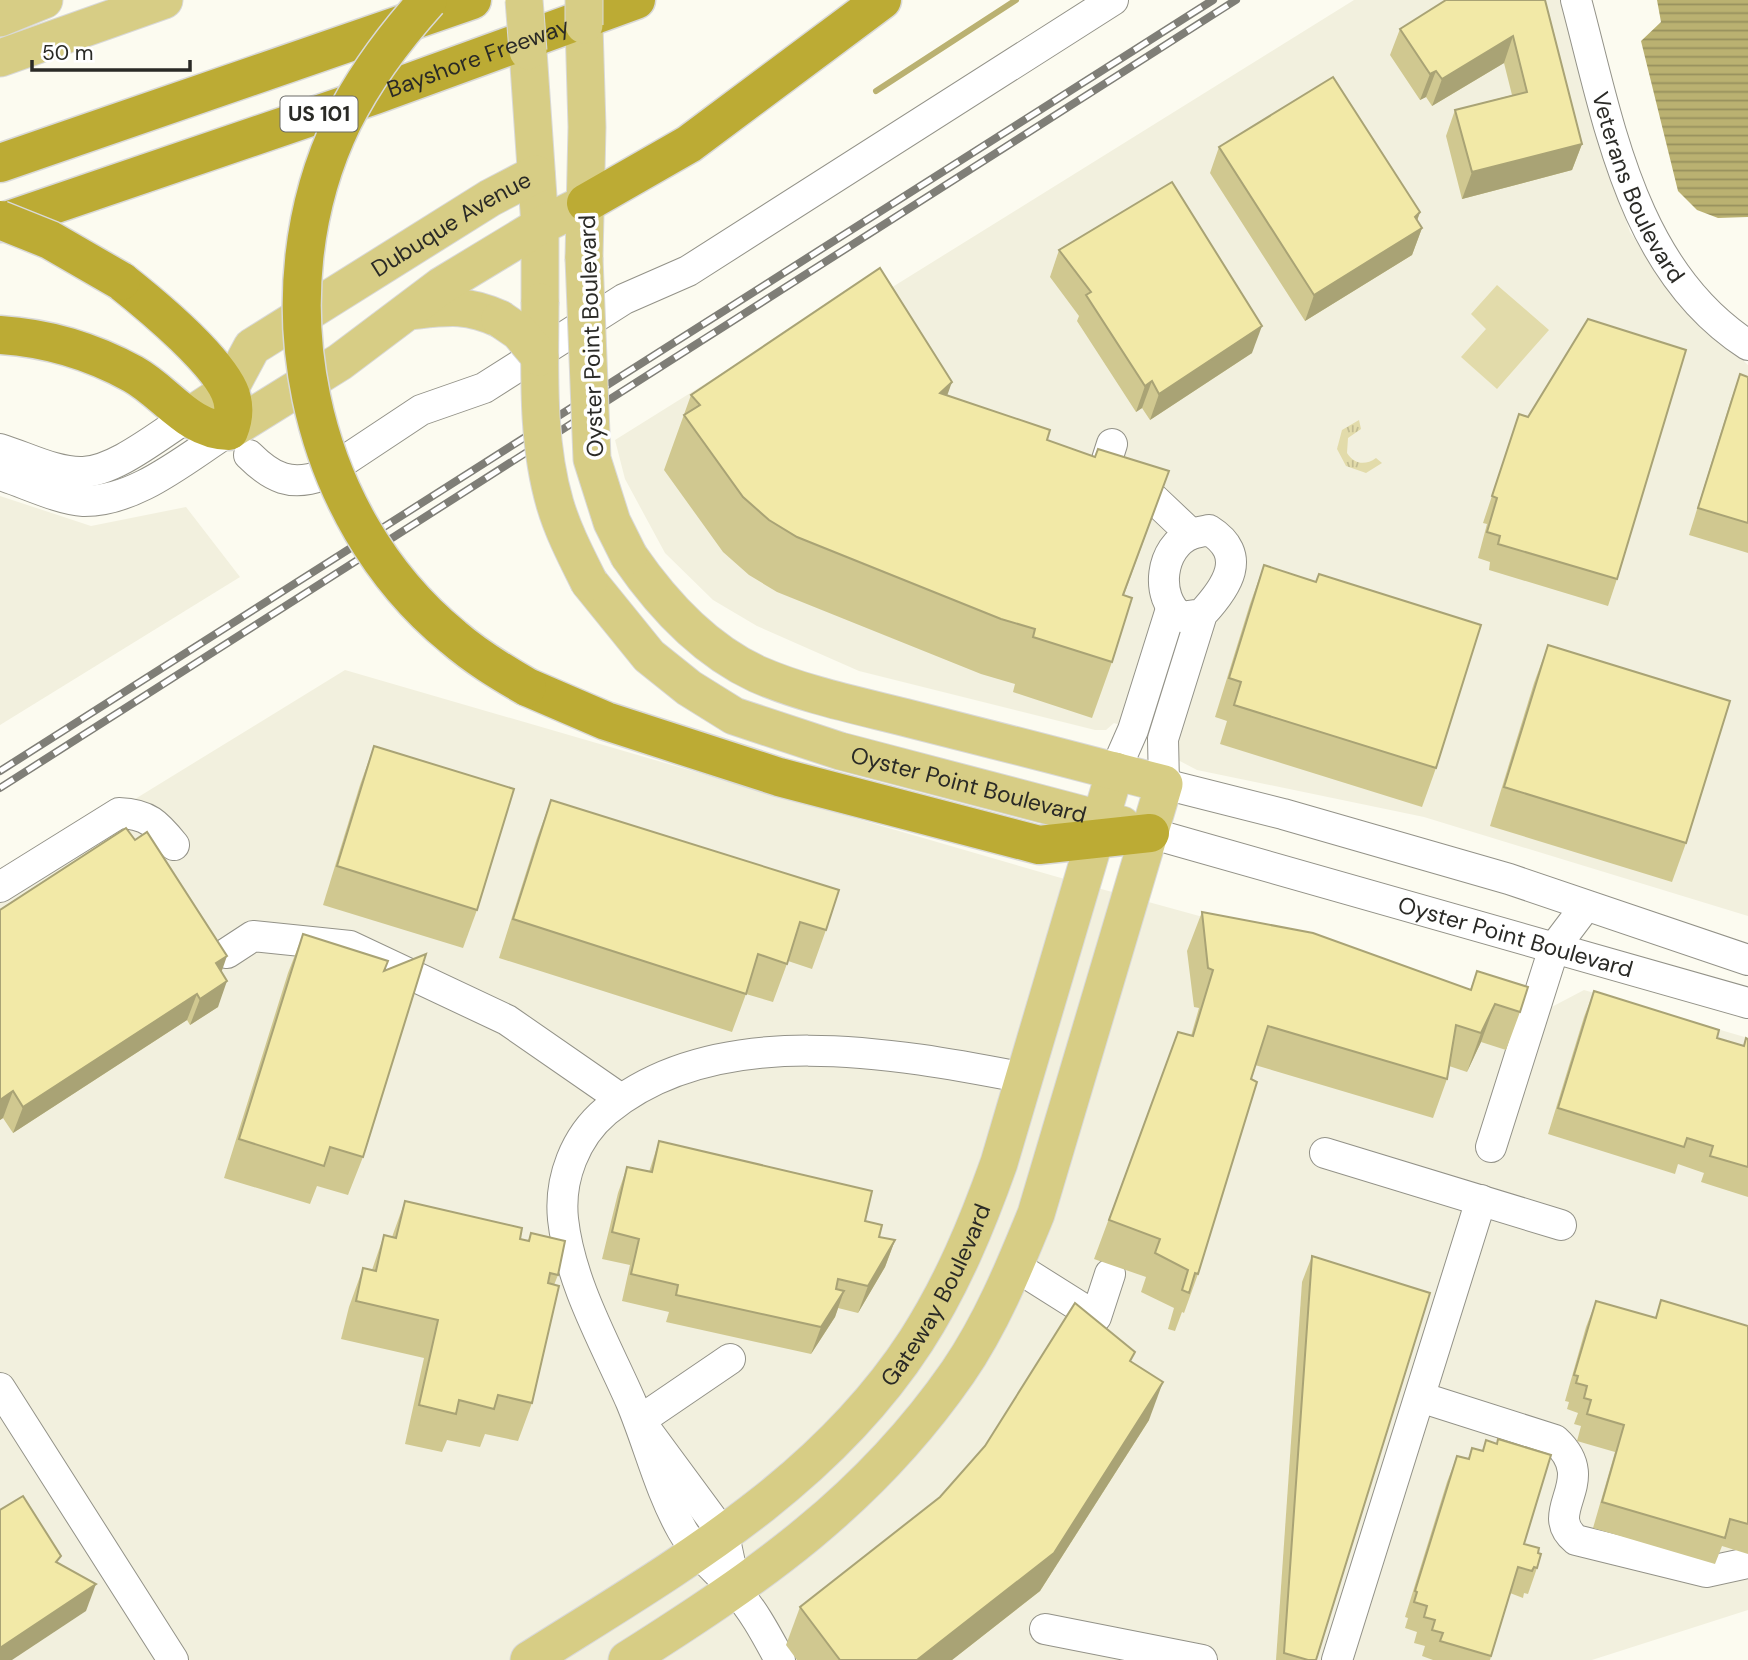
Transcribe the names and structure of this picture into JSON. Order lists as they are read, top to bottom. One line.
{"streets":{"highway":["Bayshore Freeway","US 101"],"main road":["Dubuque Avenue","Oyster Point Boulevard","Gateway Boulevard"],"street":["Veterans Boulevard"]},"crossings":[["Dubuque Avenue","Oyster Point Boulevard"],["Oyster Point Boulevard","Gateway Boulevard"]],"scale_bar":"50 m"}
